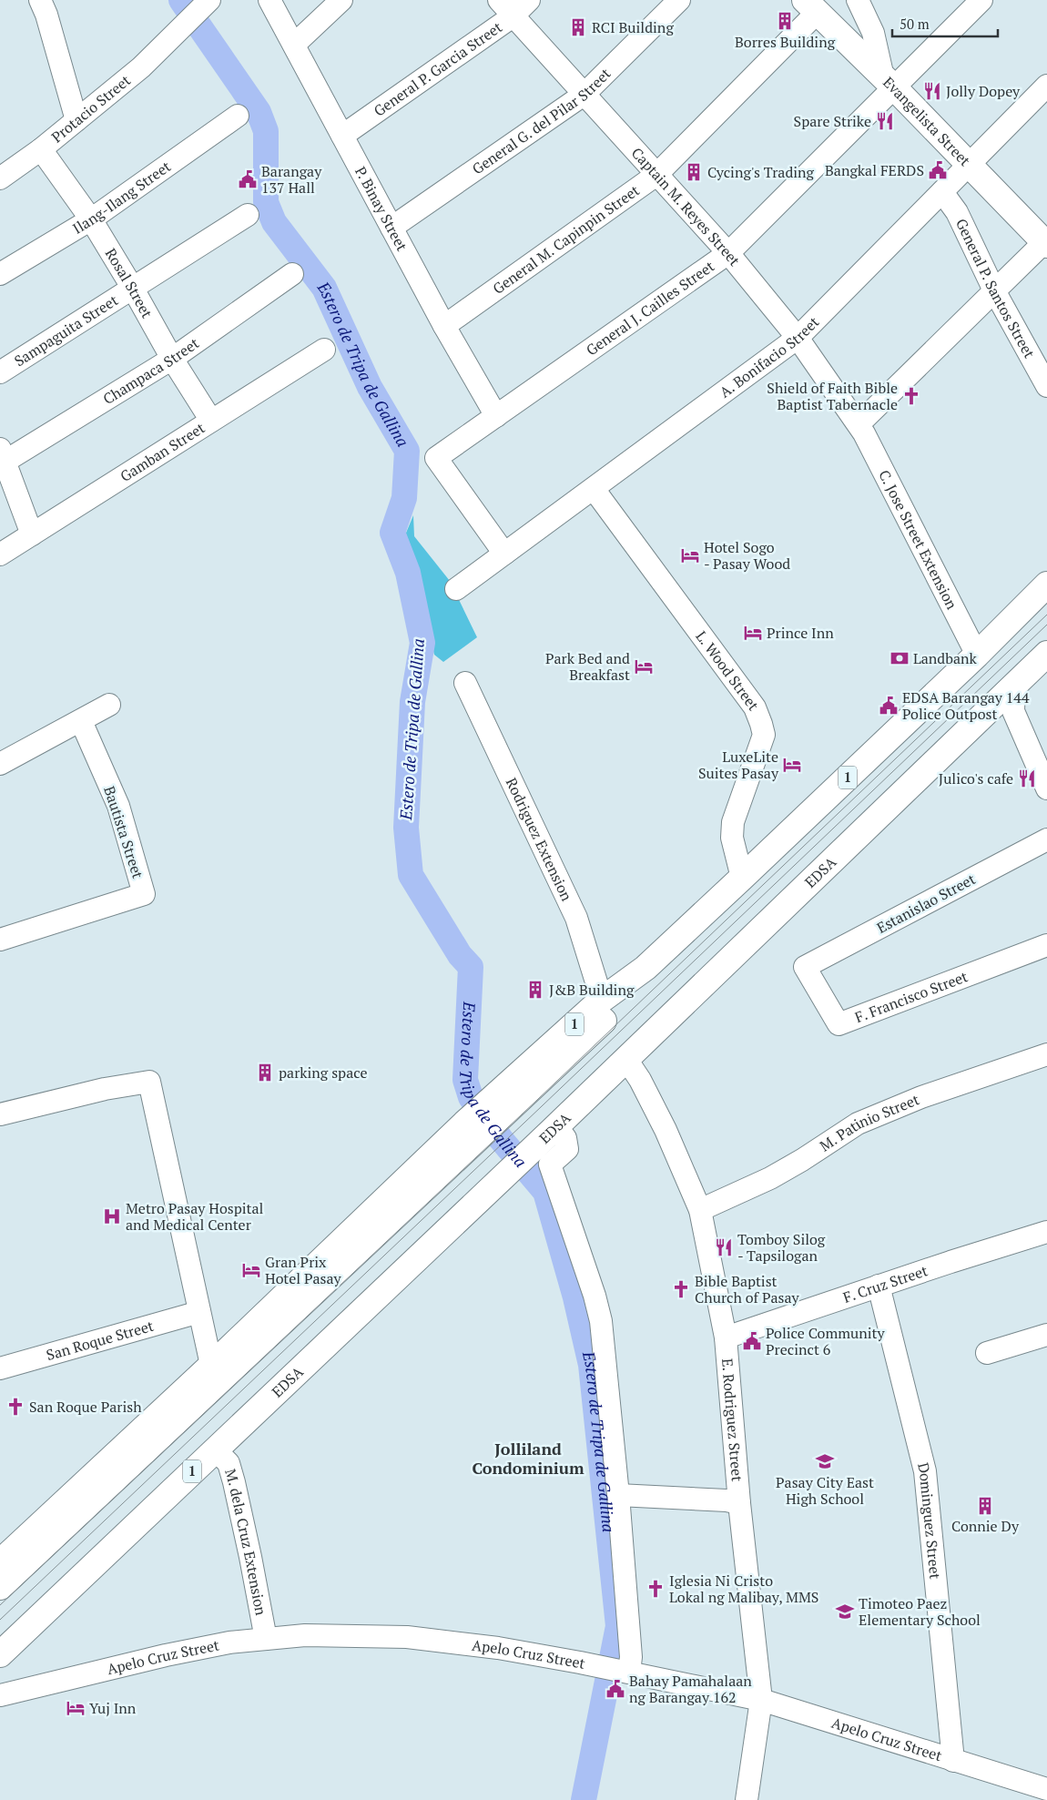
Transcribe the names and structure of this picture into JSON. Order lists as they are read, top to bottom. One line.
{"streets":{"main road":["Evangelista Street","1","EDSA"],"street":["General P. Garcia Street","Protacio Street","General G. del Pilar Street","Ilang-Ilang Street","Captain M. Reyes Street","P. Binay Street","General M. Capinpin Street","Rosal Street","General P. Santos Street","General J. Cailles Street","Sampaguita Street","A. Bonifacio Street","Champaca Street","Gamban Street","C. Jose Street Extension","L. Wood Street","Bautista Street","Rodriguez Extension","Estanislao Street","F. Francisco Street","M. Patinio Street","F. Cruz Street","San Roque Street","E. Rodriguez Street","Dominguez Street","M. dela Cruz Extension","Apelo Cruz Street"]},"crossings":[["General P. Garcia Street","Captain M. Reyes Street"],["General P. Garcia Street","P. Binay Street"],["Protacio Street","Rosal Street"],["General G. del Pilar Street","Captain M. Reyes Street"],["General G. del Pilar Street","P. Binay Street"],["Evangelista Street","General M. Capinpin Street"],["Evangelista Street","General J. Cailles Street"],["Evangelista Street","A. Bonifacio Street"],["Ilang-Ilang Street","Rosal Street"],["Captain M. Reyes Street","General M. Capinpin Street"],["Captain M. Reyes Street","General J. Cailles Street"],["Captain M. Reyes Street","A. Bonifacio Street"],["Captain M. Reyes Street","C. Jose Street Extension"],["P. Binay Street","General M. Capinpin Street"],["P. Binay Street","General J. Cailles Street"],["Rosal Street","Sampaguita Street"],["Rosal Street","Champaca Street"],["Rosal Street","Gamban Street"],["General P. Santos Street","A. Bonifacio Street"],["General J. Cailles Street","A. Bonifacio Street"],["A. Bonifacio Street","L. Wood Street"],["C. Jose Street Extension","1"],["L. Wood Street","1"],["1","Rodriguez Extension"],["EDSA","E. Rodriguez Street"],["EDSA","M. dela Cruz Extension"],["Estanislao Street","F. Francisco Street"],["M. Patinio Street","E. Rodriguez Street"],["F. Cruz Street","E. Rodriguez Street"],["F. Cruz Street","Dominguez Street"],["E. Rodriguez Street","Apelo Cruz Street"],["Dominguez Street","Apelo Cruz Street"],["M. dela Cruz Extension","Apelo Cruz Street"]],"districts":["Jolliland Condominium"],"water":["Estero de Tripa de Gallina"],"places":{"building":["Borres Building","RCI Building","Cycing's Trading","J&B Building","parking space","Connie Dy"],"restaurant":["Jolly Dopey","Spare Strike","Julico's cafe","Tomboy Silog - Tapsilogan"],"public building":["Bangkal FERDS","Barangay 137 Hall","EDSA Barangay 144 Police Outpost","Police Community Precinct 6","Bahay Pamahalaan ng Barangay 162"],"church":["Shield of Faith Bible Baptist Tabernacle","Bible Baptist Church of Pasay","San Roque Parish","Iglesia Ni Cristo Lokal ng Malibay, MMS"],"hotel":["Hotel Sogo - Pasay Wood","Prince Inn","Park Bed and Breakfast","LuxeLite Suites Pasay","Gran Prix Hotel Pasay","Yuj Inn"],"bank":["Landbank"],"hospital":["Metro Pasay Hospital and Medical Center"],"school or university":["Pasay City East High School","Timoteo Paez Elementary School"]},"scale_bar":"50 m"}
